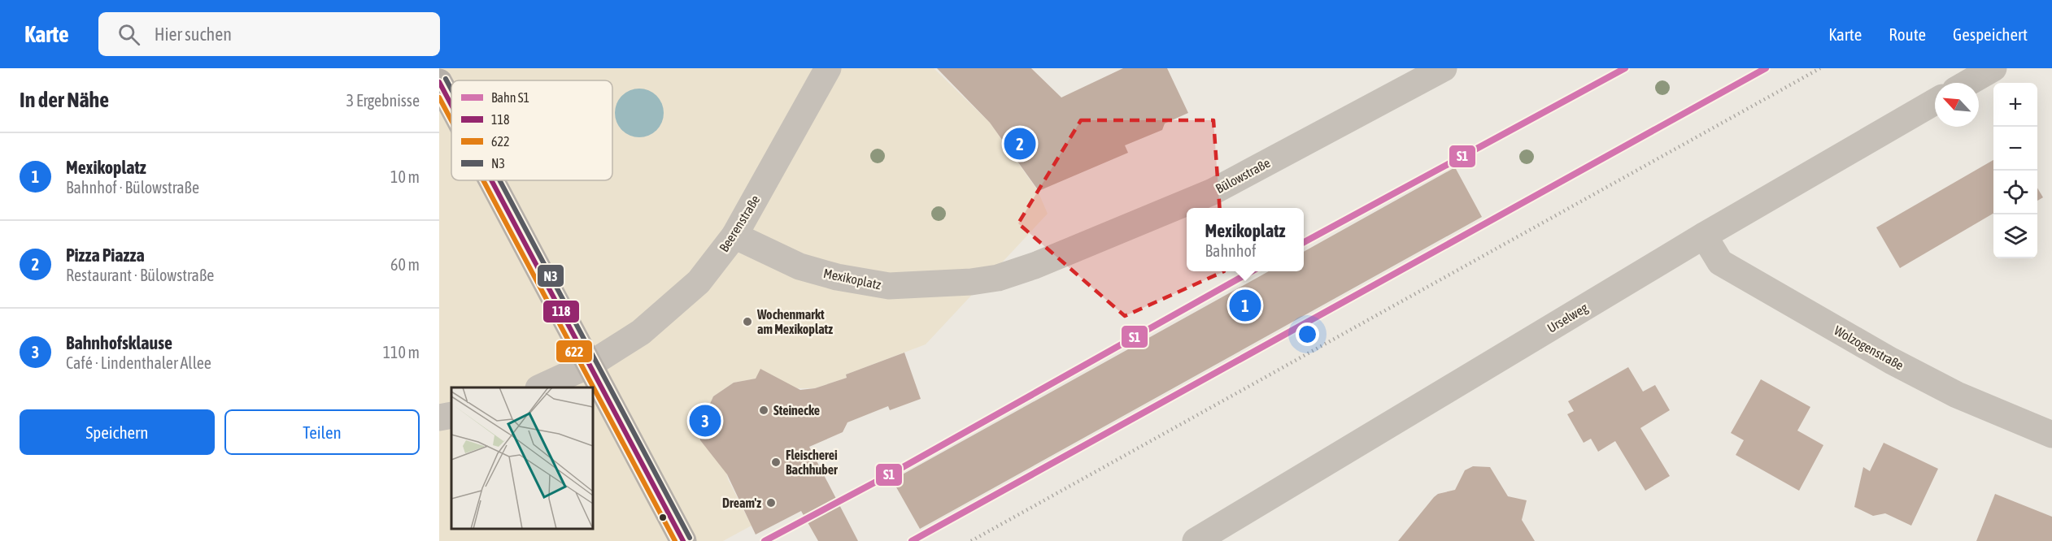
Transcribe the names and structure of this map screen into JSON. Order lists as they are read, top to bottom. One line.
{"streets":{"street":["Bülowstraße","Beerenstraße","Mexikoplatz","Urselweg","Wolzogenstraße"]},"crossings":[["Bülowstraße","Mexikoplatz"],["Beerenstraße","Mexikoplatz"],["Urselweg","Wolzogenstraße"]],"places":["Wochenmarkt am Mexikoplatz","Steinecke","Fleischerei Bachhuber","Dream'z"],"lines":["rail line S1","transit line N3","transit line 118","transit line 622"],"legend":["Bahn S1","118","622","N3"],"north":"top left","page":{"header":"Karte","search":"Hier suchen","nav":["Karte","Route","Gespeichert"],"heading":["In der Nähe","3 Ergebnisse"],"map_buttons":["+","−"],"pins":["2","1","3"],"list":[{"mark":"1","name":"Mexikoplatz","note":"Bahnhof · Bülowstraße","value":"10 m"},{"mark":"2","name":"Pizza Piazza","note":"Restaurant · Bülowstraße","value":"60 m"},{"mark":"3","name":"Bahnhofsklause","note":"Café · Lindenthaler Allee","value":"110 m"}],"popup":["Mexikoplatz","Bahnhof"],"buttons":["Speichern","Teilen"]}}
